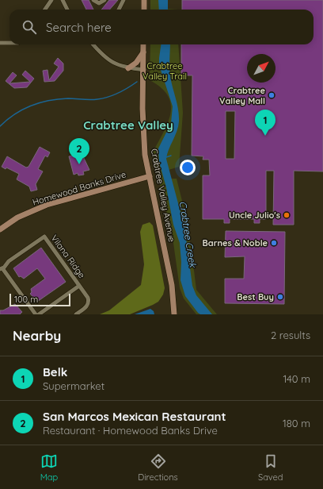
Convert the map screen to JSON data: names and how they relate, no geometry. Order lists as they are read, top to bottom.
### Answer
{
  "streets": {
    "street": ["Homewood Banks Drive", "Crabtree Valley Avenue", "Vilana Ridge"]
  },
  "crossings": [
    ["Homewood Banks Drive", "Crabtree Valley Avenue"]
  ],
  "districts": ["Crabtree Valley"],
  "water": ["Crabtree Creek"],
  "parks": ["Crabtree Valley Trail"],
  "places": [
    "Crabtree Valley Mall",
    "Uncle Julio's",
    "Barnes & Noble",
    "Best Buy"
  ],
  "scale_bar": "100 m",
  "north": "top right",
  "page": {
    "search": "Search here",
    "pins": ["1", "2"],
    "scale": "100 m",
    "heading": ["Nearby", "2 results"],
    "list": [
      {
        "mark": "1",
        "name": "Belk",
        "note": "Supermarket",
        "value": "140 m"
      },
      {
        "mark": "2",
        "name": "San Marcos Mexican Restaurant",
        "note": "Restaurant · Homewood Banks Drive",
        "value": "180 m"
      }
    ],
    "nav": ["Map", "Directions", "Saved"]
  }
}
